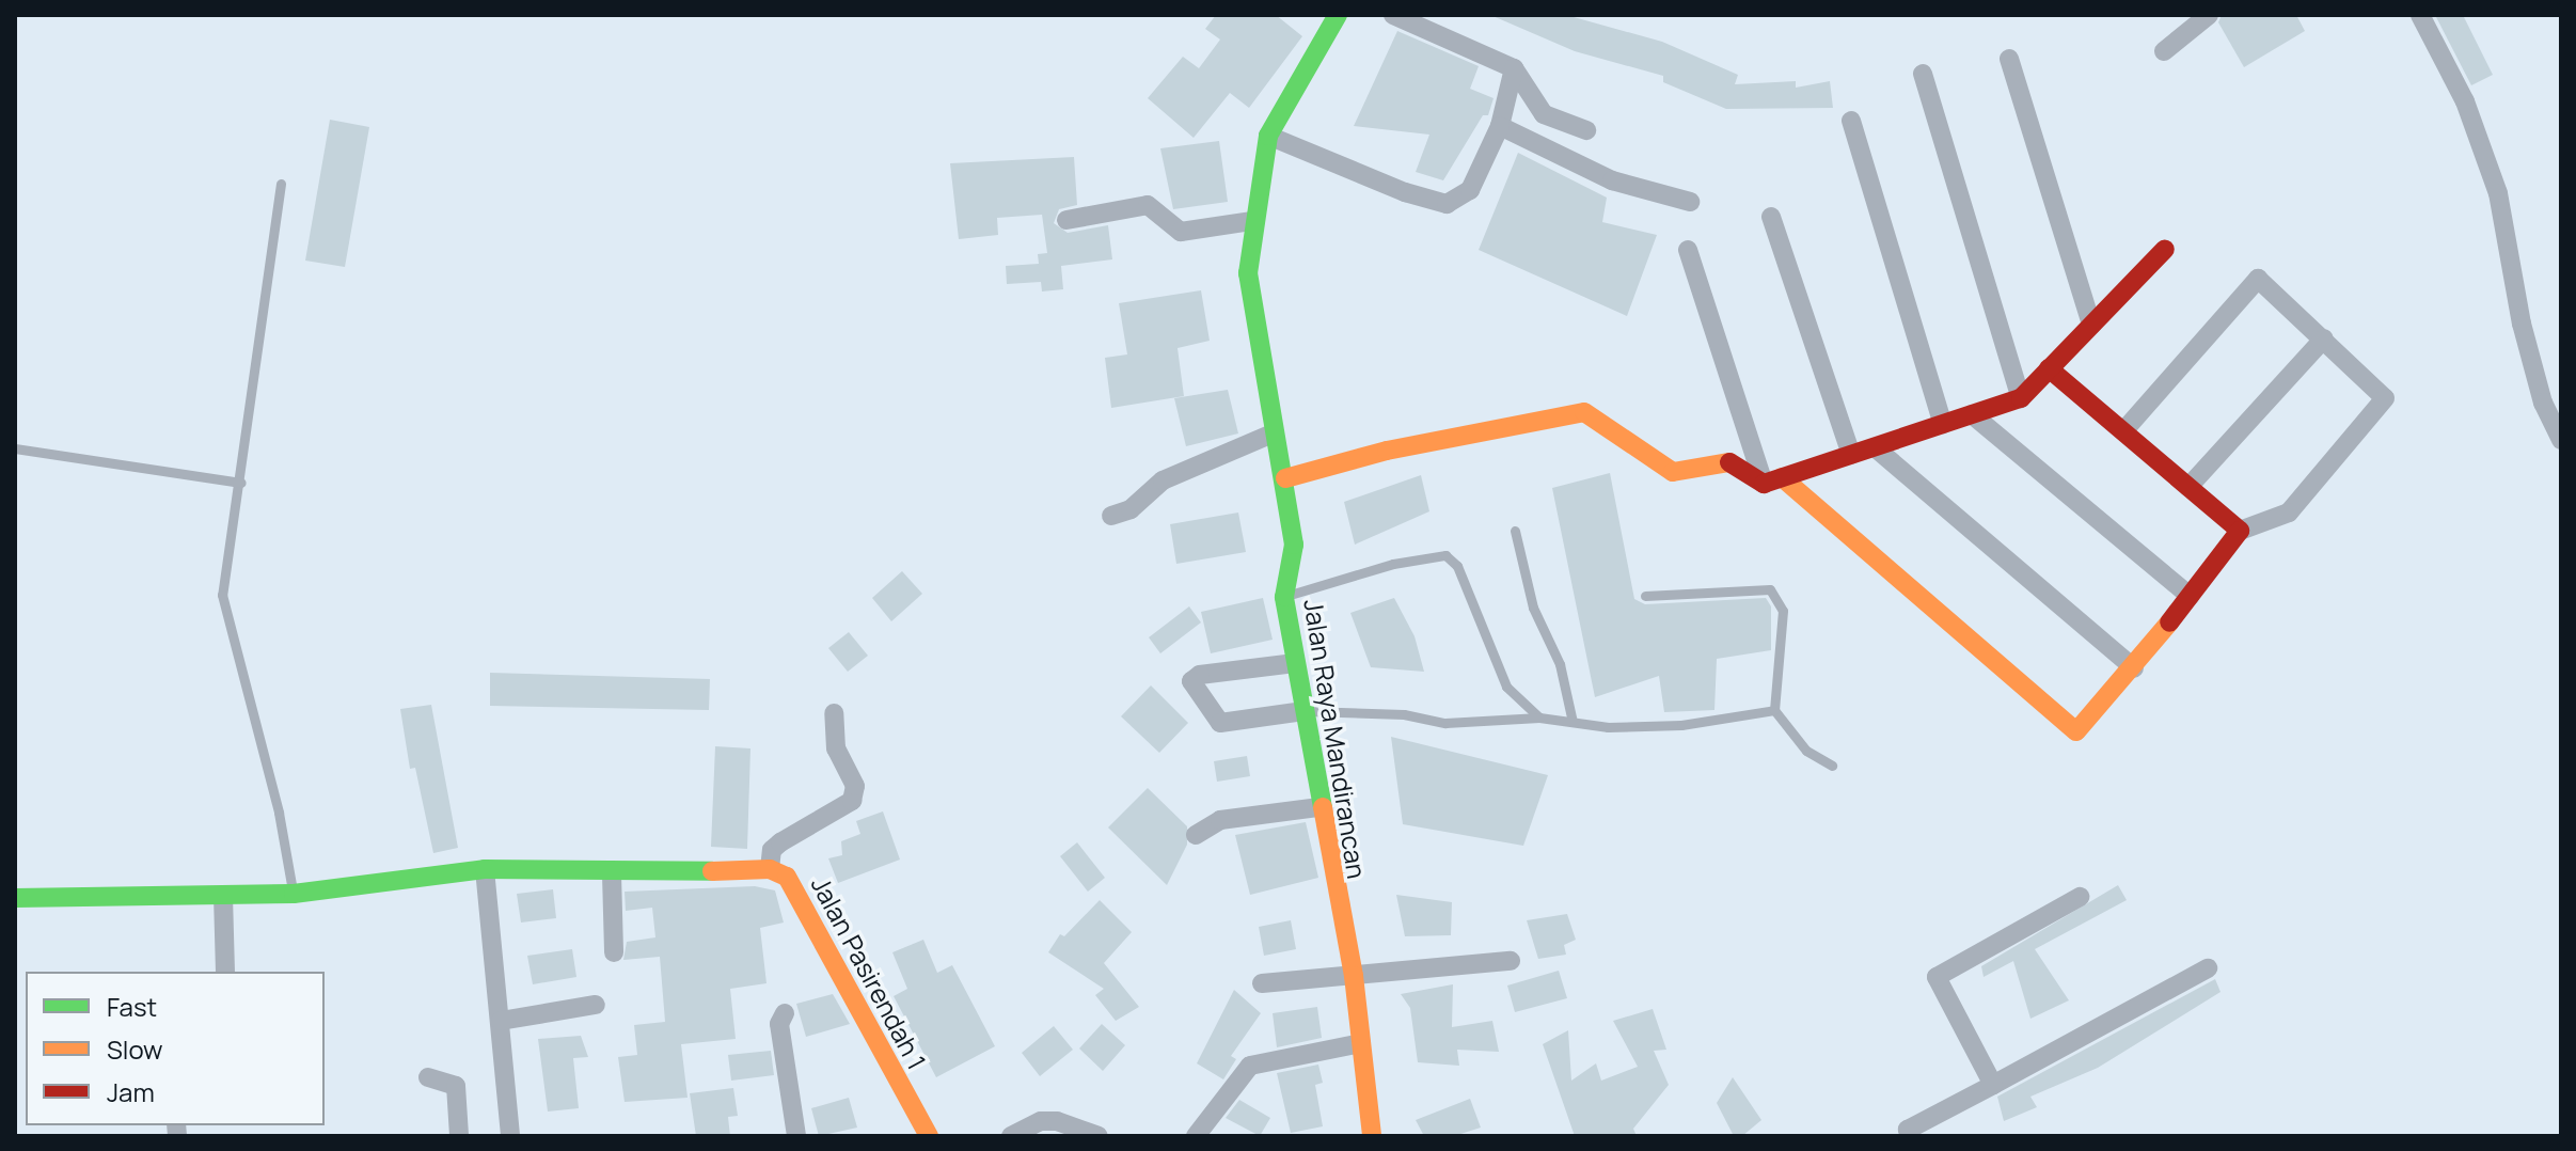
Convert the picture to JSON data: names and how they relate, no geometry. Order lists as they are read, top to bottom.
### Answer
{
  "streets": {
    "street": ["Jalan Raya Mandirancan", "Jalan Pasirendah 1"]
  },
  "legend": ["Fast", "Slow", "Jam"]
}
